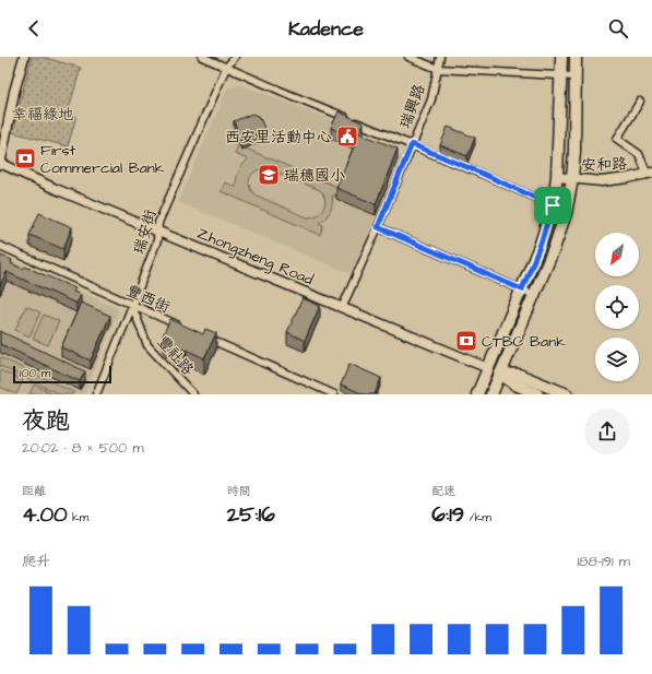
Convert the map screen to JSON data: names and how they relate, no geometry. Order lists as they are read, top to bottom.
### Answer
{
  "streets": {
    "main road": ["Zhongzheng Road"],
    "street": [
      "瑞興路",
      "安和路",
      "瑞安街",
      "豐西街",
      "豐社路"
    ]
  },
  "crossings": [
    ["瑞興路", "Zhongzheng Road"],
    ["瑞安街", "Zhongzheng Road"],
    ["瑞安街", "豐西街"],
    ["瑞安街", "豐社路"],
    ["豐西街", "豐社路"]
  ],
  "parks": ["幸福綠地"],
  "places": {
    "public building": ["西安里活動中心"],
    "bank": ["First Commercial Bank", "CTBC Bank"],
    "school or university": ["瑞穗國小"]
  },
  "scale_bar": "100 m",
  "north": "bottom left",
  "page": {
    "header": "Kadence",
    "scale": "100 m",
    "heading": ["夜跑", "20:02 · 8 × 500 m"],
    "stats": [
      ["距離", "4.00 km"],
      ["時間", "25:16"],
      ["配速", "6:19 /km"]
    ],
    "chart": ["爬升", "188–191 m"]
  }
}
